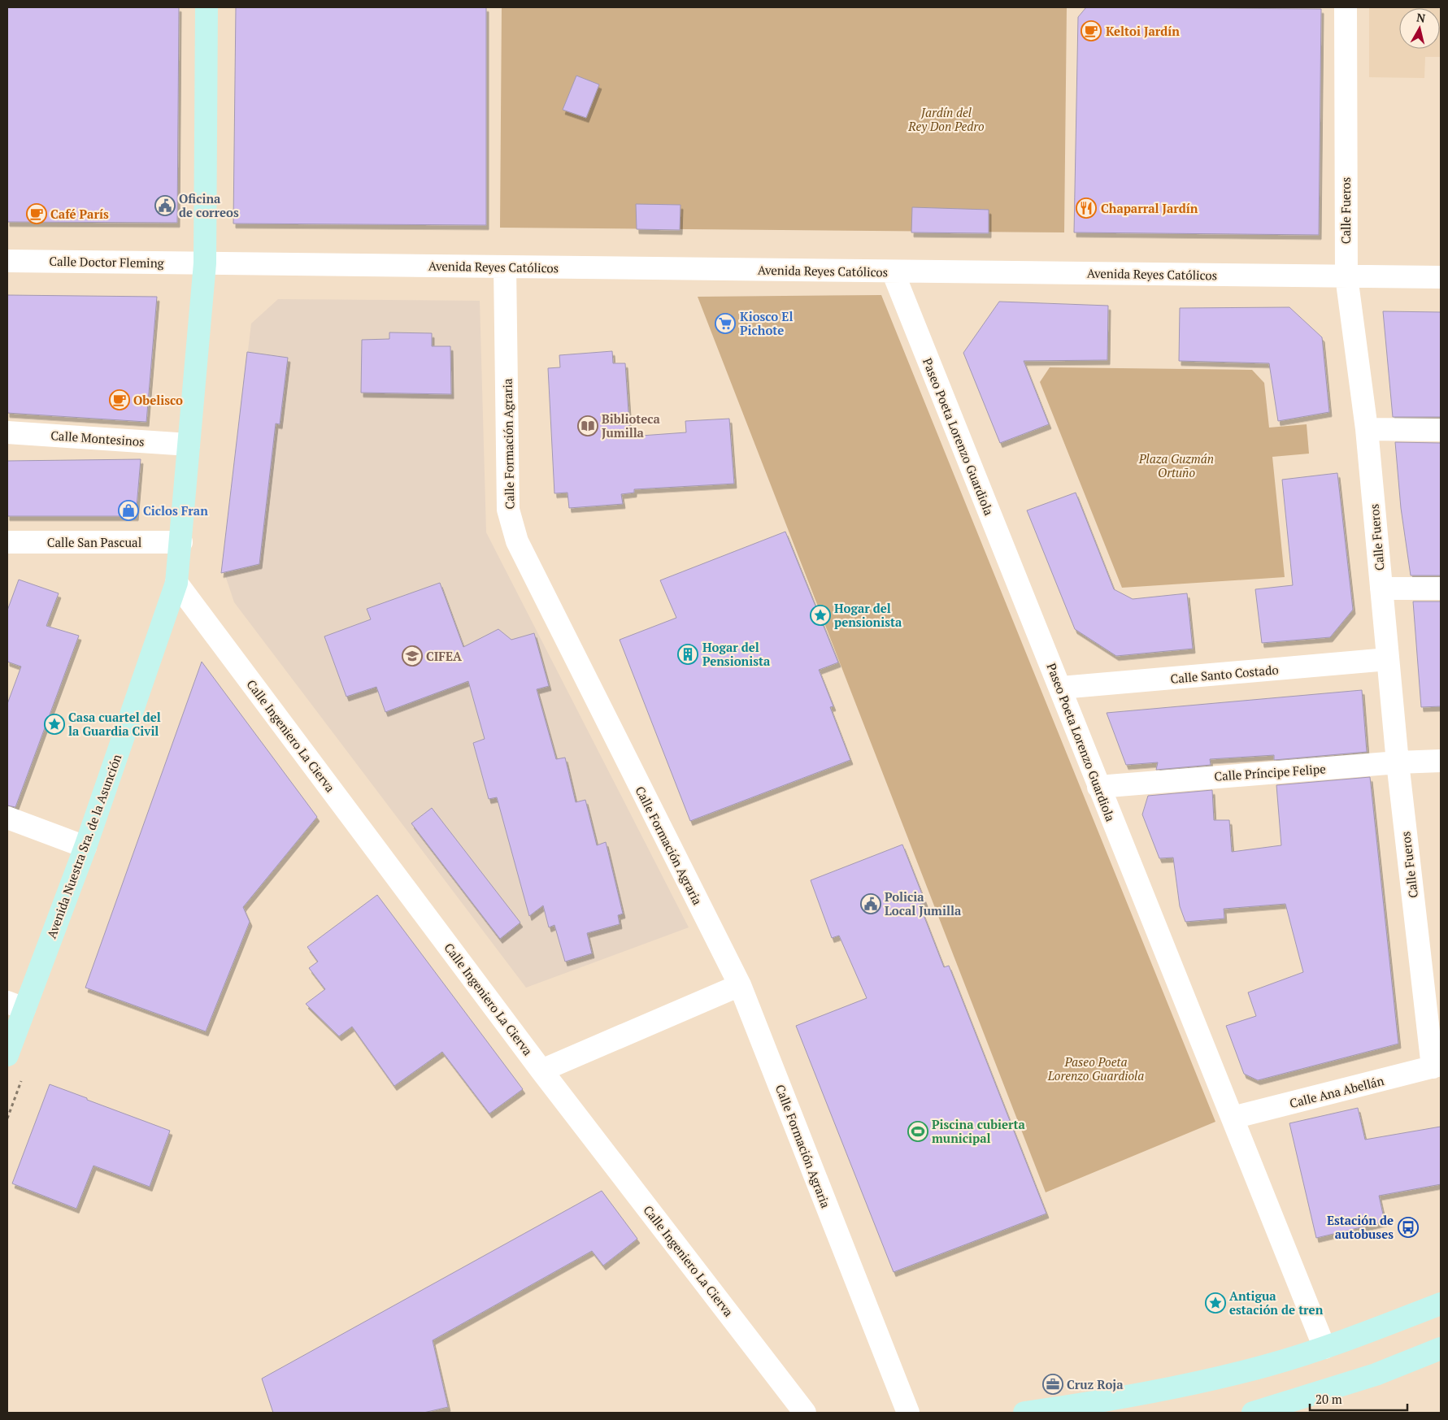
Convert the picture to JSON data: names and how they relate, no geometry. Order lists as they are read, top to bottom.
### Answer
{
  "streets": {
    "main road": ["Avenida Nuestra Sra. de la Asunción"],
    "street": [
      "Calle Fueros",
      "Calle Doctor Fleming",
      "Avenida Reyes Católicos",
      "Paseo Poeta Lorenzo Guardiola",
      "Calle Montesinos",
      "Calle Formación Agraria",
      "Calle San Pascual",
      "Calle Santo Costado",
      "Calle Ingeniero La Cierva",
      "Calle Príncipe Felipe",
      "Calle Ana Abellán"
    ]
  },
  "crossings": [
    ["Calle Fueros", "Avenida Reyes Católicos"],
    ["Calle Fueros", "Calle Santo Costado"],
    ["Calle Fueros", "Calle Príncipe Felipe"],
    ["Calle Fueros", "Calle Ana Abellán"],
    ["Calle Doctor Fleming", "Avenida Reyes Católicos"],
    ["Calle Doctor Fleming", "Avenida Nuestra Sra. de la Asunción"],
    ["Avenida Reyes Católicos", "Paseo Poeta Lorenzo Guardiola"],
    ["Avenida Reyes Católicos", "Calle Formación Agraria"],
    ["Avenida Reyes Católicos", "Avenida Nuestra Sra. de la Asunción"],
    ["Paseo Poeta Lorenzo Guardiola", "Calle Santo Costado"],
    ["Paseo Poeta Lorenzo Guardiola", "Calle Príncipe Felipe"],
    ["Paseo Poeta Lorenzo Guardiola", "Calle Ana Abellán"],
    ["Calle Montesinos", "Avenida Nuestra Sra. de la Asunción"],
    ["Calle San Pascual", "Avenida Nuestra Sra. de la Asunción"],
    ["Calle Ingeniero La Cierva", "Avenida Nuestra Sra. de la Asunción"]
  ],
  "parks": ["Jardín del Rey Don Pedro", "Plaza Guzmán Ortuño", "Paseo Poeta Lorenzo Guardiola"],
  "places": {
    "cafe": ["Keltoi Jardín", "Café París", "Obelisco"],
    "public building": ["Oficina de correos", "Policia Local Jumilla"],
    "restaurant": ["Chaparral Jardín"],
    "supermarket": ["Kiosco El Pichote"],
    "library": ["Biblioteca Jumilla"],
    "shop": ["Ciclos Fran"],
    "place": ["Hogar del pensionista", "Casa cuartel del la Guardia Civil", "Antigua estación de tren"],
    "building": ["Hogar del Pensionista"],
    "school or university": ["CIFEA"],
    "sports": ["Piscina cubierta municipal"],
    "bus stop": ["Estación de autobuses"],
    "office": ["Cruz Roja"]
  },
  "scale_bar": "20 m",
  "north": "top"
}
